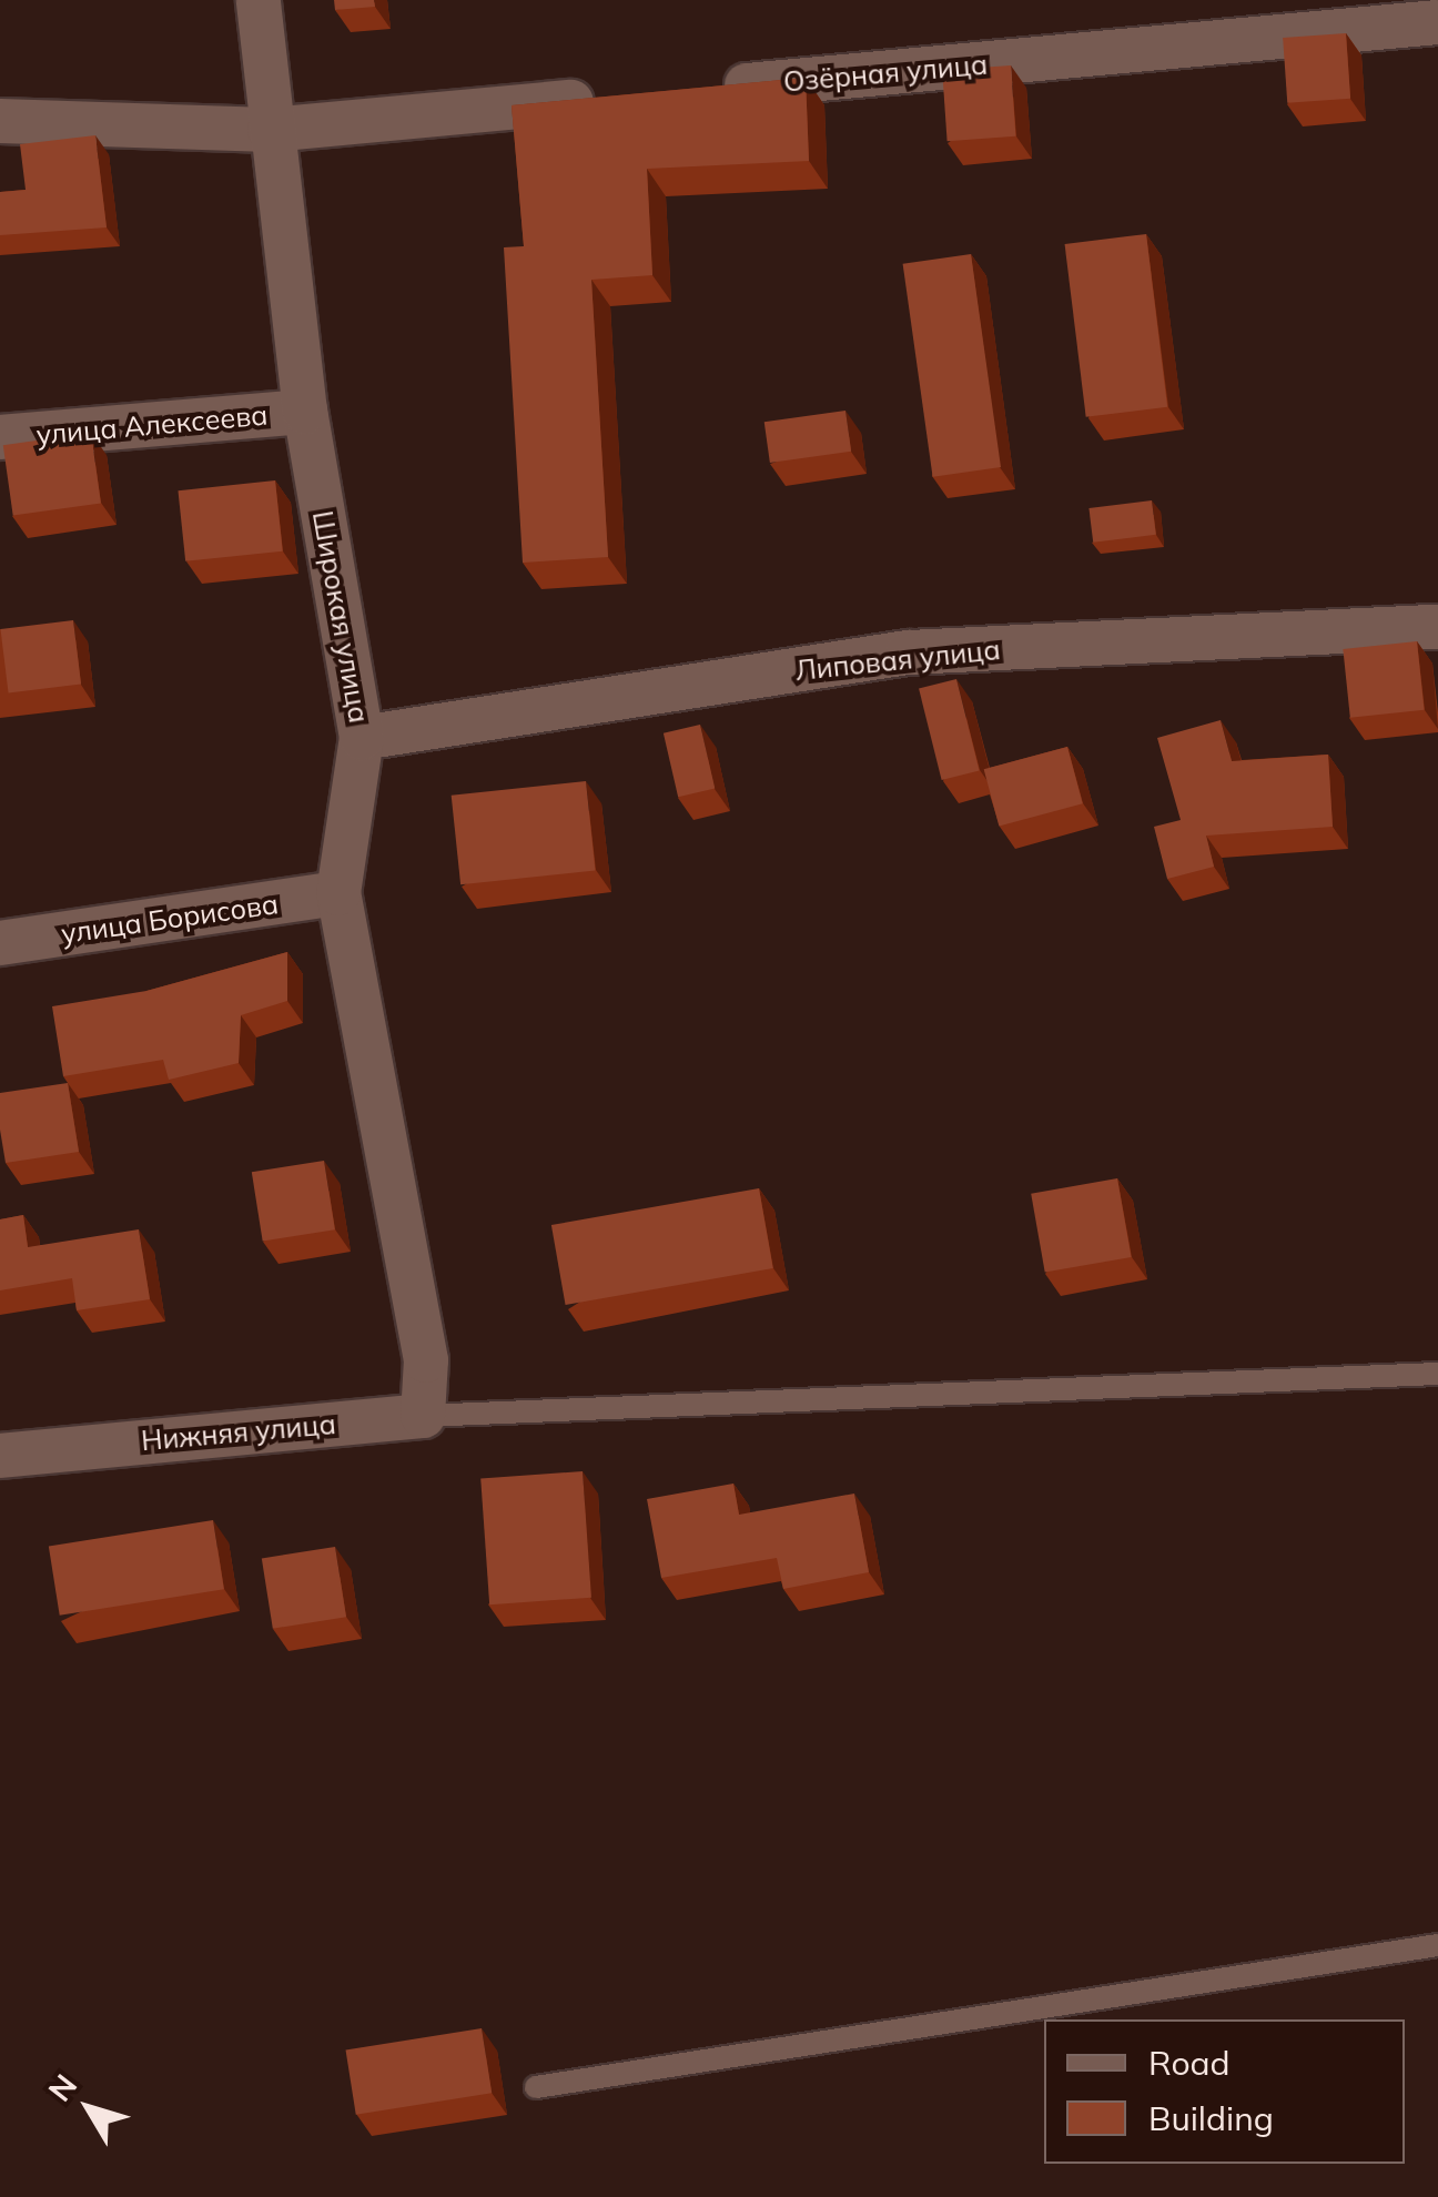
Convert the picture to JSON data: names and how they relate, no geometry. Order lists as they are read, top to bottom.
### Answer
{
  "streets": {
    "street": [
      "Озёрная улица",
      "улица Алексеева",
      "Широкая улица",
      "Липовая улица",
      "улица Борисова",
      "Нижняя улица"
    ]
  },
  "crossings": [
    ["улица Алексеева", "Широкая улица"],
    ["Широкая улица", "Липовая улица"],
    ["Широкая улица", "улица Борисова"],
    ["Широкая улица", "Нижняя улица"]
  ],
  "legend": ["Road", "Building"],
  "north": "top left"
}
